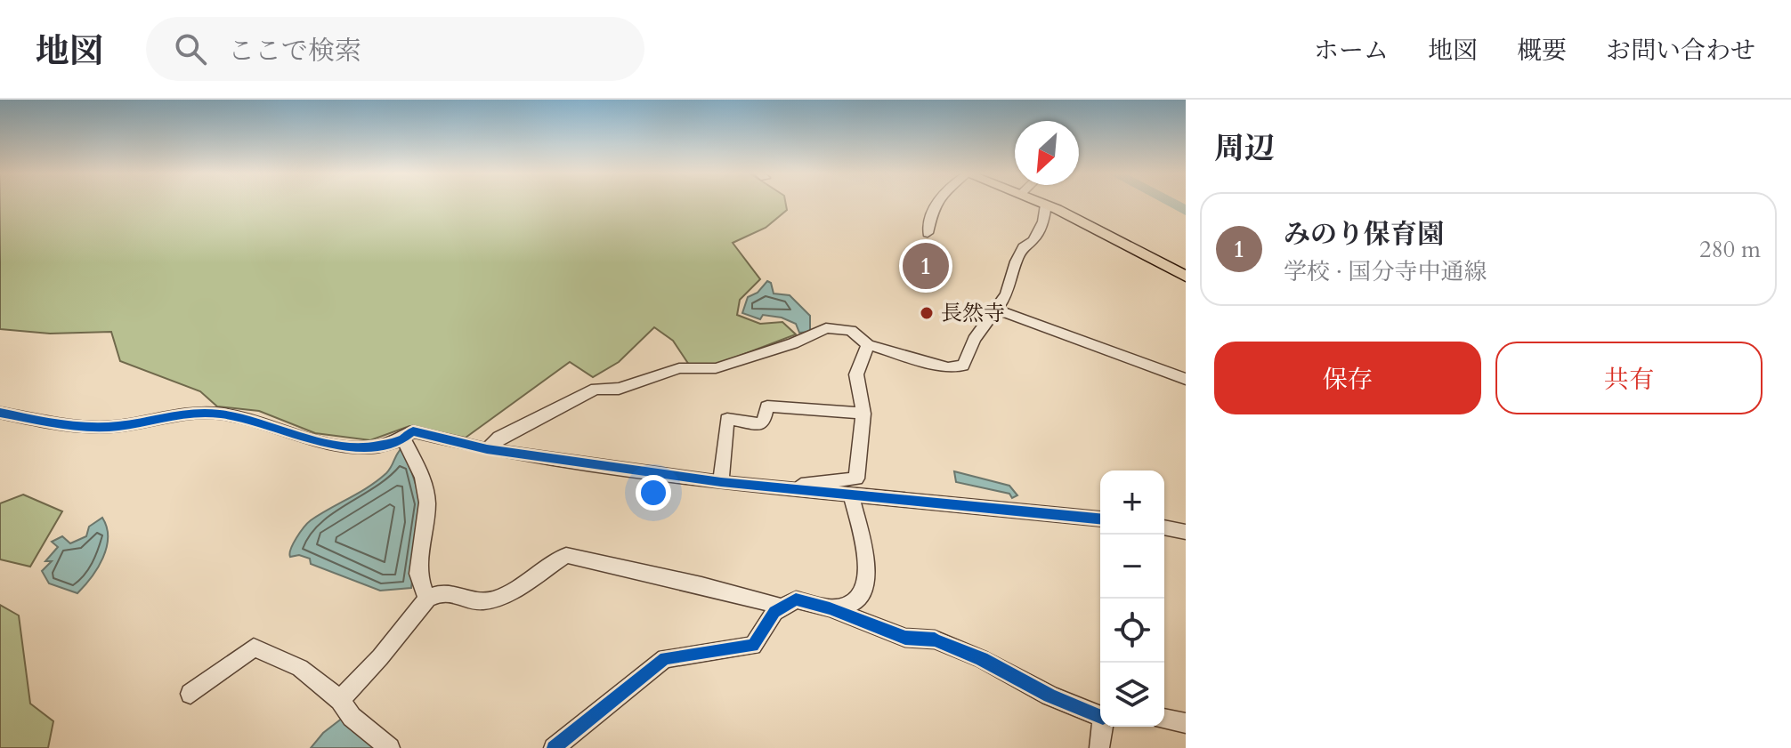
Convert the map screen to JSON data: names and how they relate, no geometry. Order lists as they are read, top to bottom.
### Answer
{
  "places": ["長然寺"],
  "north": "bottom left",
  "page": {
    "header": "地図",
    "search": "ここで検索",
    "nav": [
      "ホーム",
      "地図",
      "概要",
      "お問い合わせ"
    ],
    "heading": "周辺",
    "list": [
      {
        "mark": "1",
        "name": "みのり保育園",
        "note": "学校 · 国分寺中通線",
        "value": "280 m"
      }
    ],
    "pins": "1",
    "buttons": ["保存", "共有"],
    "map_buttons": ["+", "−"]
  }
}
